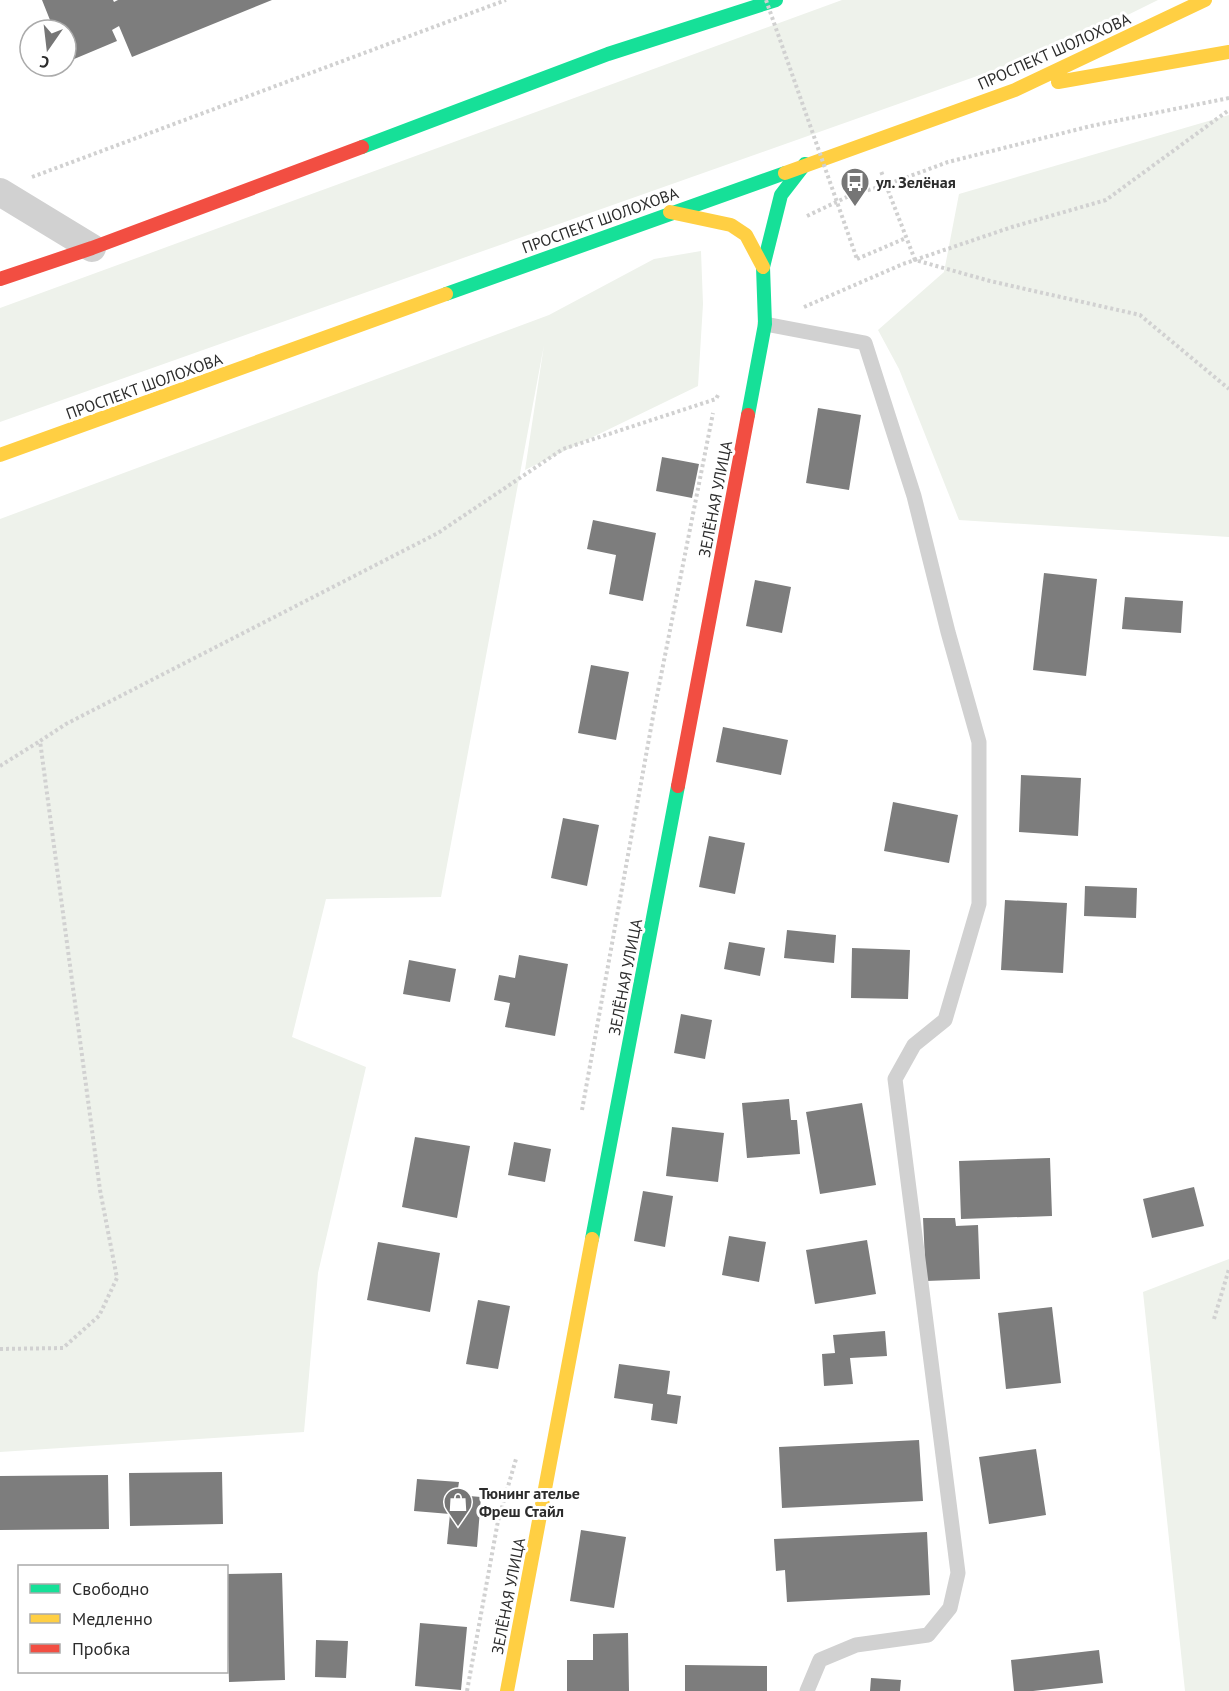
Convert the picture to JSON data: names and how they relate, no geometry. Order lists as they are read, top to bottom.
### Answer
{
  "streets": {
    "main road": ["ПРОСПЕКТ ШОЛОХОВА", "ЗЕЛЁНАЯ УЛИЦА"]
  },
  "crossings": [
    ["ПРОСПЕКТ ШОЛОХОВА", "ЗЕЛЁНАЯ УЛИЦА"]
  ],
  "places": {
    "bus stop": ["ул. Зелёная"],
    "shop": ["Тюнинг ателье Фреш Стайл"]
  },
  "legend": ["Свободно", "Медленно", "Пробка"],
  "north": "bottom"
}
